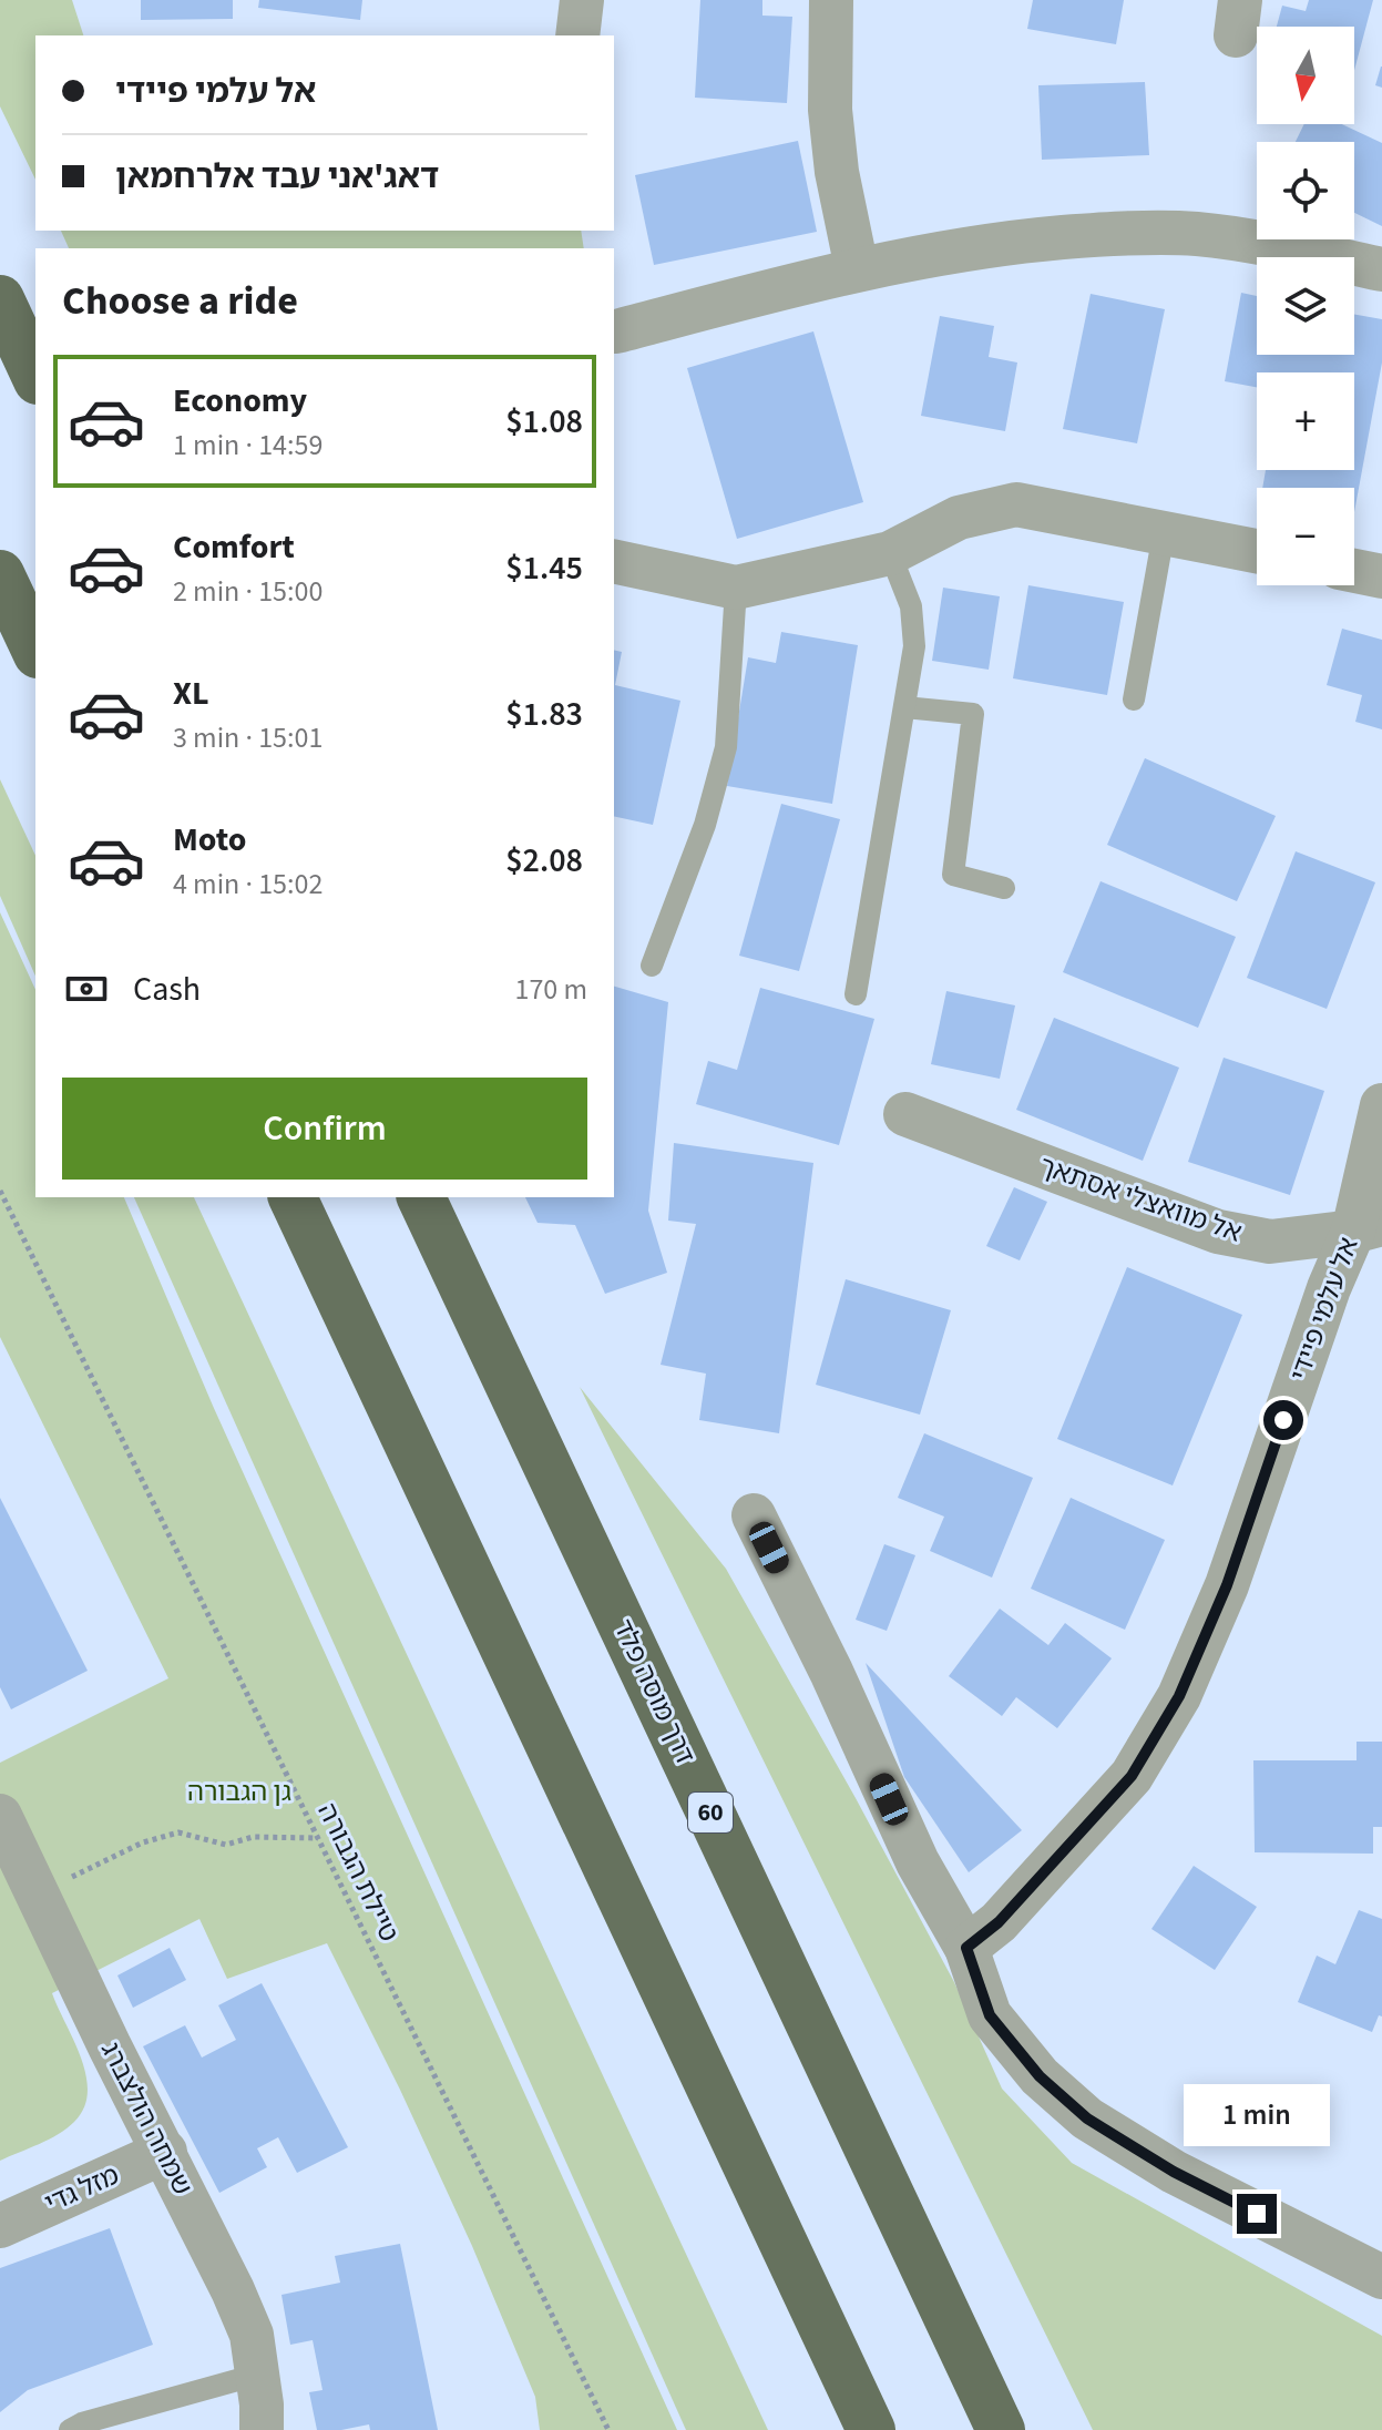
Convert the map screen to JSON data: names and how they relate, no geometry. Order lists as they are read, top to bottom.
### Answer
{
  "streets": {
    "highway": ["דרך מוסה פלד", "60"],
    "street": [
      "אל מוואצלי אסתאך",
      "אל עלמי פיידי",
      "שמחה הולצברג",
      "מזל גדי"
    ],
    "path": ["טיילת הגבורה"]
  },
  "crossings": [
    ["אל מוואצלי אסתאך", "אל עלמי פיידי"],
    ["שמחה הולצברג", "מזל גדי"]
  ],
  "parks": ["גן הגבורה"],
  "north": "bottom",
  "page": {
    "map_buttons": ["+", "−"],
    "banner": ["אל עלמי פיידי", "דאג'אני עבד אלרחמאן"],
    "heading": "Choose a ride",
    "list": [
      {
        "name": "Economy",
        "note": "1 min · 14:59",
        "value": "$1.08"
      },
      {
        "name": "Comfort",
        "note": "2 min · 15:00",
        "value": "$1.45"
      },
      {
        "name": "XL",
        "note": "3 min · 15:01",
        "value": "$1.83"
      },
      {
        "name": "Moto",
        "note": "4 min · 15:02",
        "value": "$2.08"
      }
    ],
    "pay": ["Cash", "170 m"],
    "buttons": "Confirm",
    "bubble": "1 min"
  }
}
